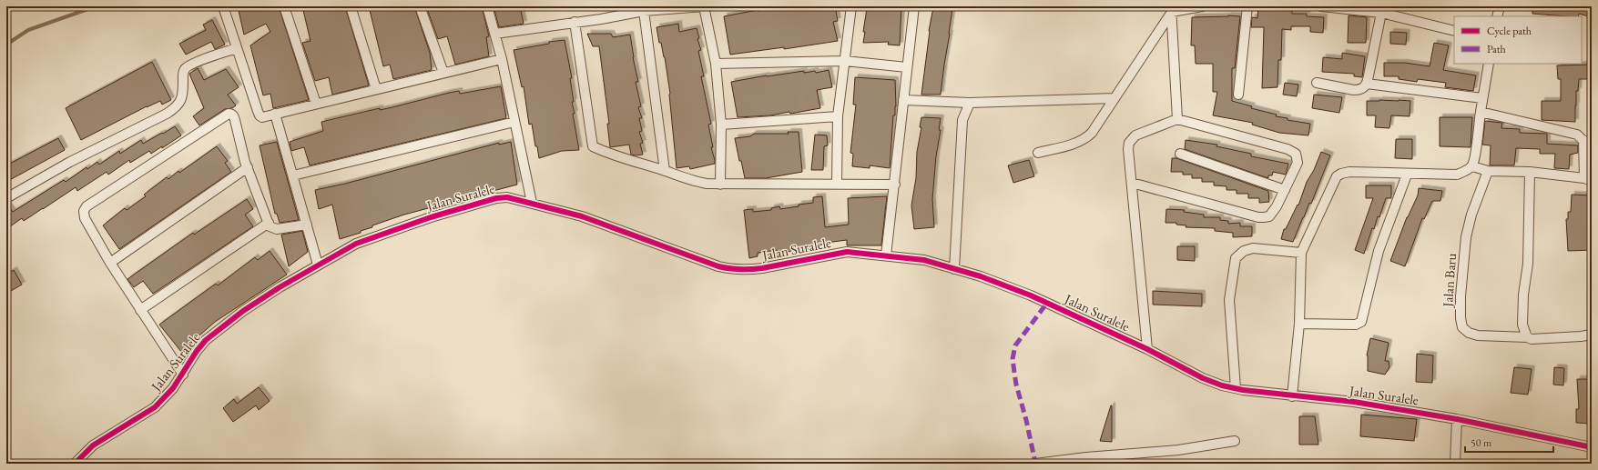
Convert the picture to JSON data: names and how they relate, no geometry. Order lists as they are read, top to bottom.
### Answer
{
  "streets": {
    "street": ["Jalan Suralele", "Jalan Baru"]
  },
  "legend": ["Cycle path", "Path"],
  "scale_bar": "50 m"
}
